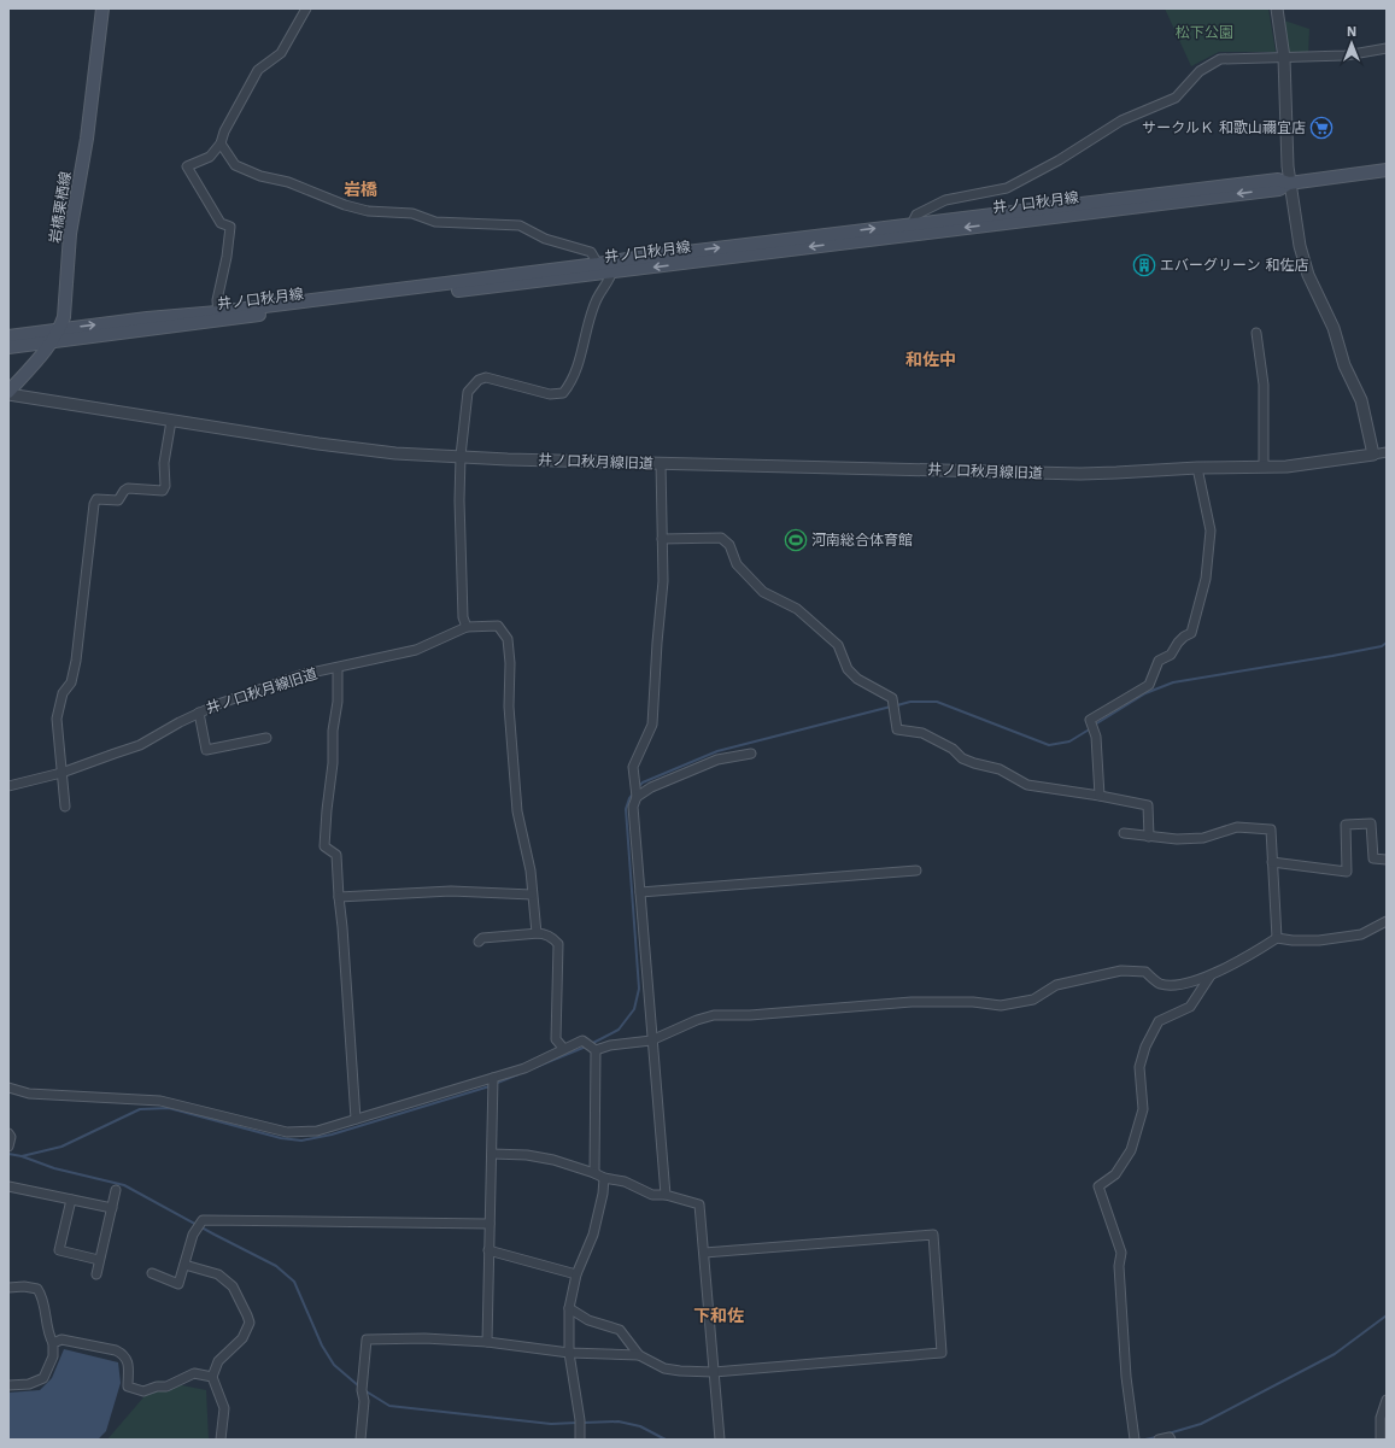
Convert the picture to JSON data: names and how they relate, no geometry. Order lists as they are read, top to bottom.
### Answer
{
  "streets": {
    "main road": ["井ノ口秋月線", "岩橋栗栖線"],
    "street": ["井ノ口秋月線旧道"]
  },
  "crossings": [
    ["井ノ口秋月線", "岩橋栗栖線"],
    ["岩橋栗栖線", "井ノ口秋月線旧道"]
  ],
  "districts": ["岩橋", "和佐中", "下和佐"],
  "parks": ["松下公園"],
  "places": {
    "supermarket": ["サークルＫ 和歌山禰宜店"],
    "building": ["エバーグリーン 和佐店"],
    "sports": ["河南総合体育館"]
  },
  "north": "top"
}
